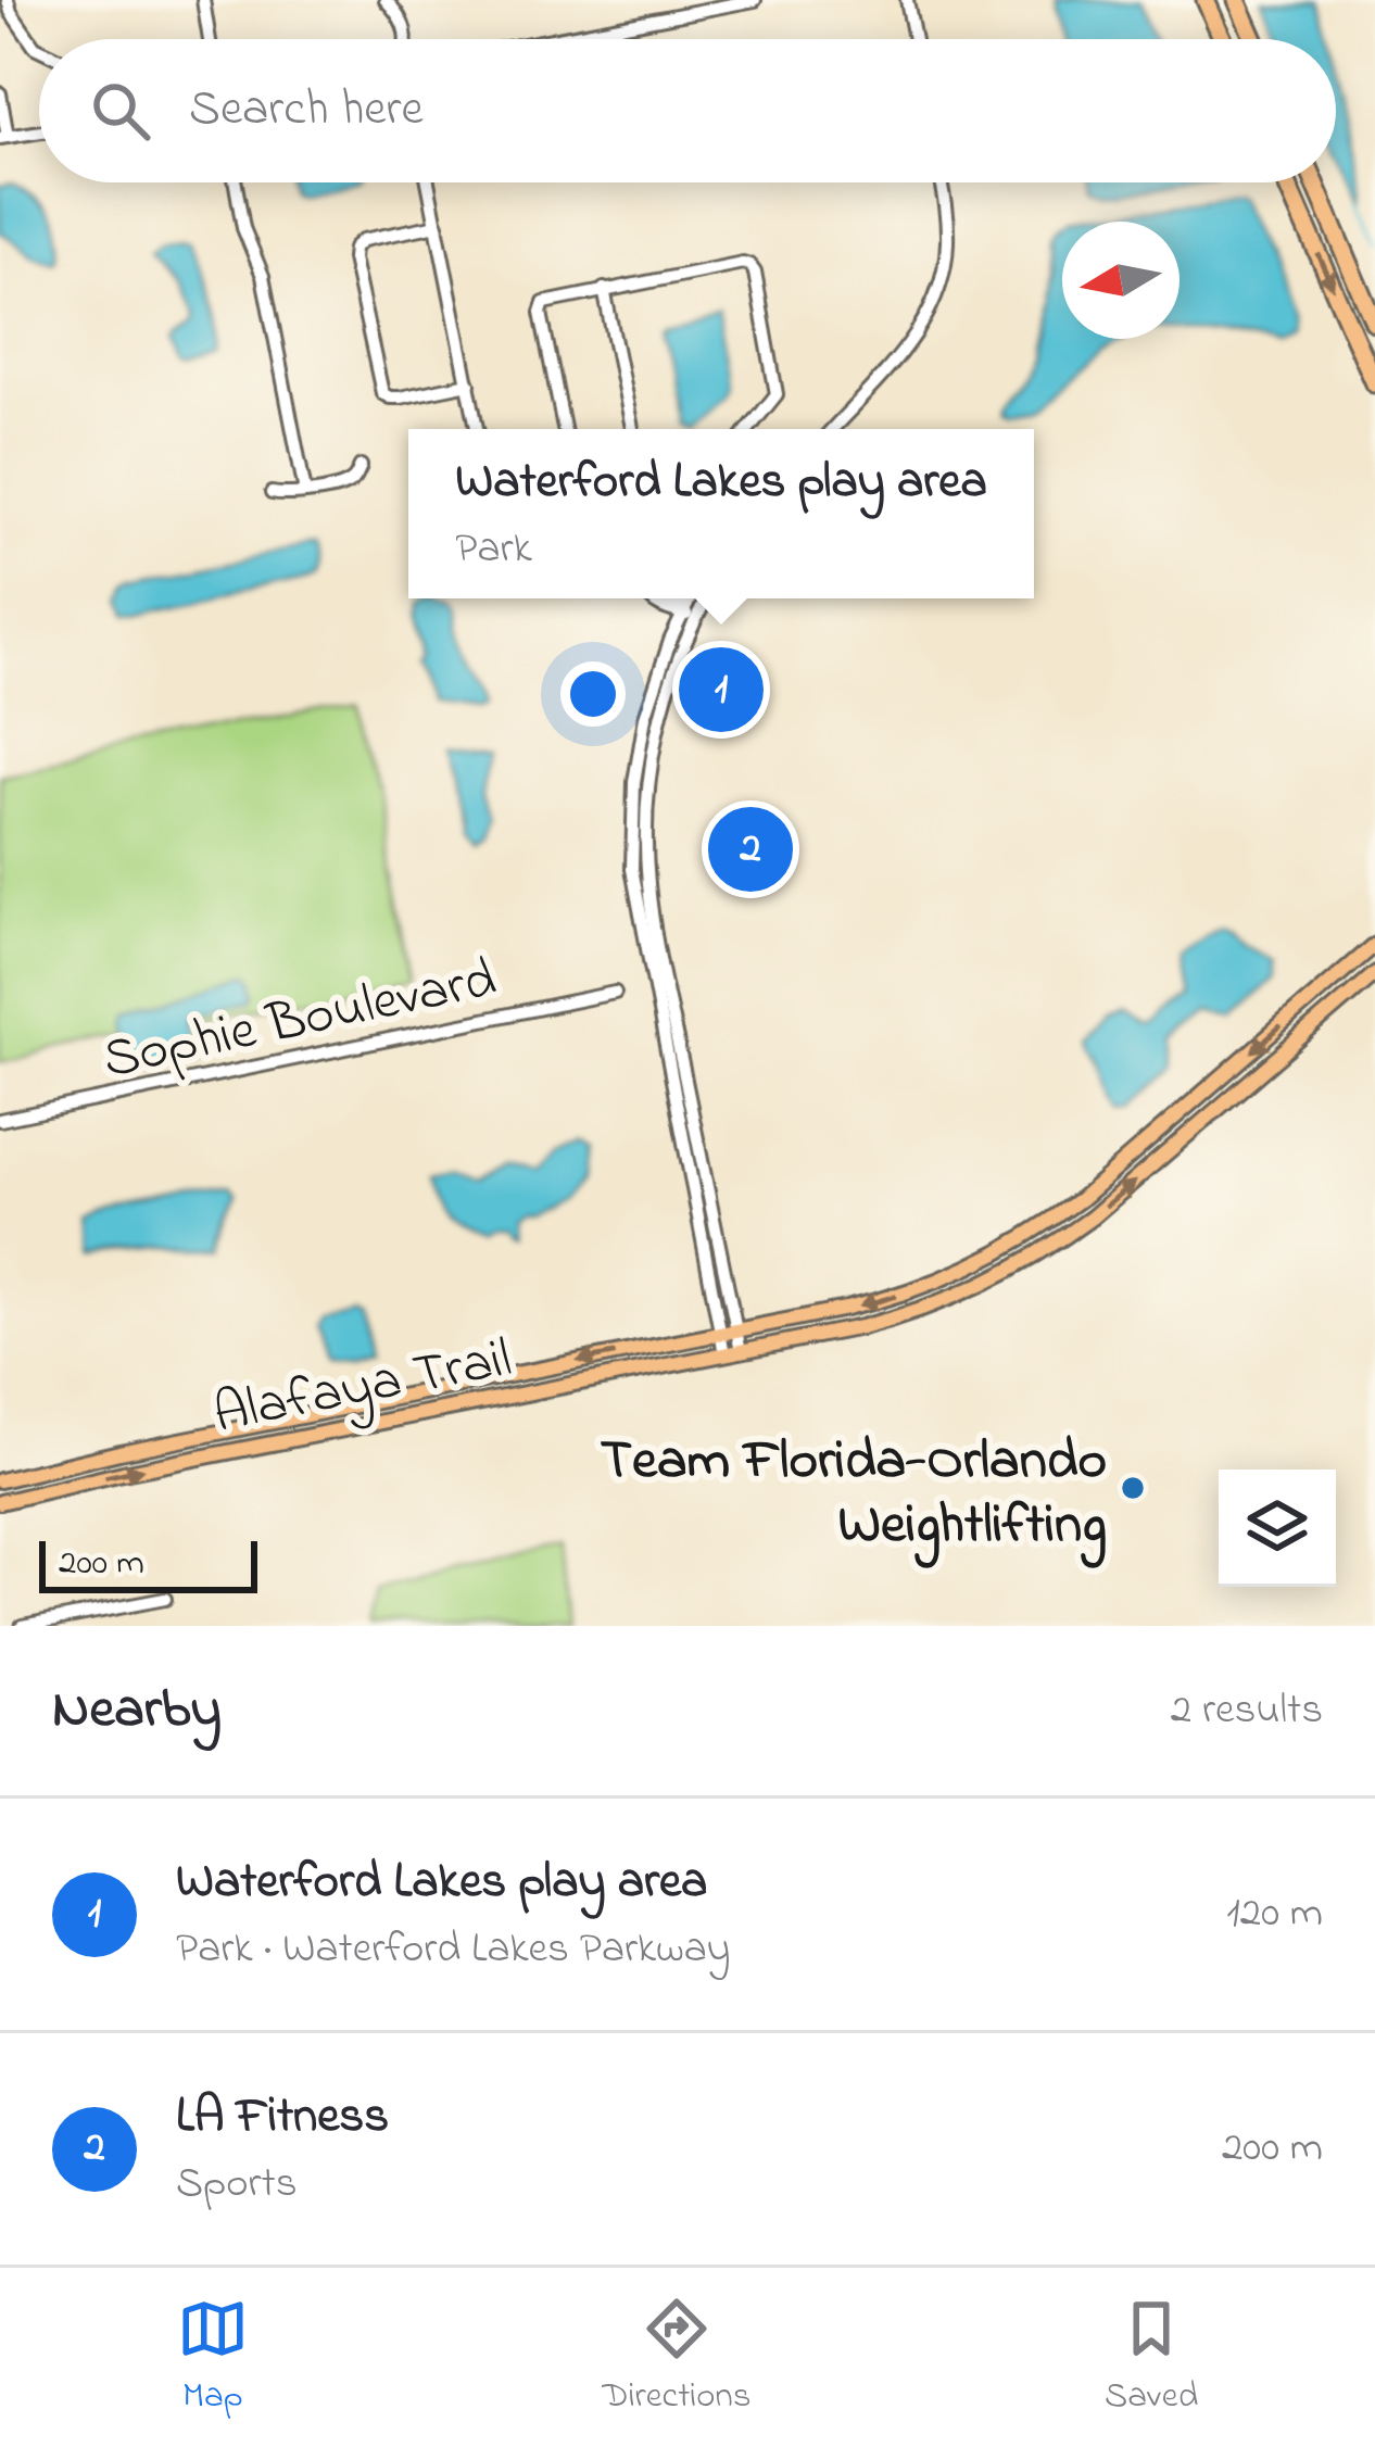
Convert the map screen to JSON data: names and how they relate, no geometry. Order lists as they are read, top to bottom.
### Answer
{
  "streets": {
    "main road": ["Alafaya Trail"],
    "street": ["Sophie Boulevard"]
  },
  "places": ["Team Florida-Orlando Weightlifting"],
  "scale_bar": "200 m",
  "north": "left",
  "page": {
    "search": "Search here",
    "popup": ["Waterford Lakes play area", "Park"],
    "pins": ["1", "2"],
    "scale": "200 m",
    "heading": ["Nearby", "2 results"],
    "list": [
      {
        "mark": "1",
        "name": "Waterford Lakes play area",
        "note": "Park · Waterford Lakes Parkway",
        "value": "120 m"
      },
      {
        "mark": "2",
        "name": "LA Fitness",
        "note": "Sports",
        "value": "200 m"
      }
    ],
    "nav": ["Map", "Directions", "Saved"]
  }
}
